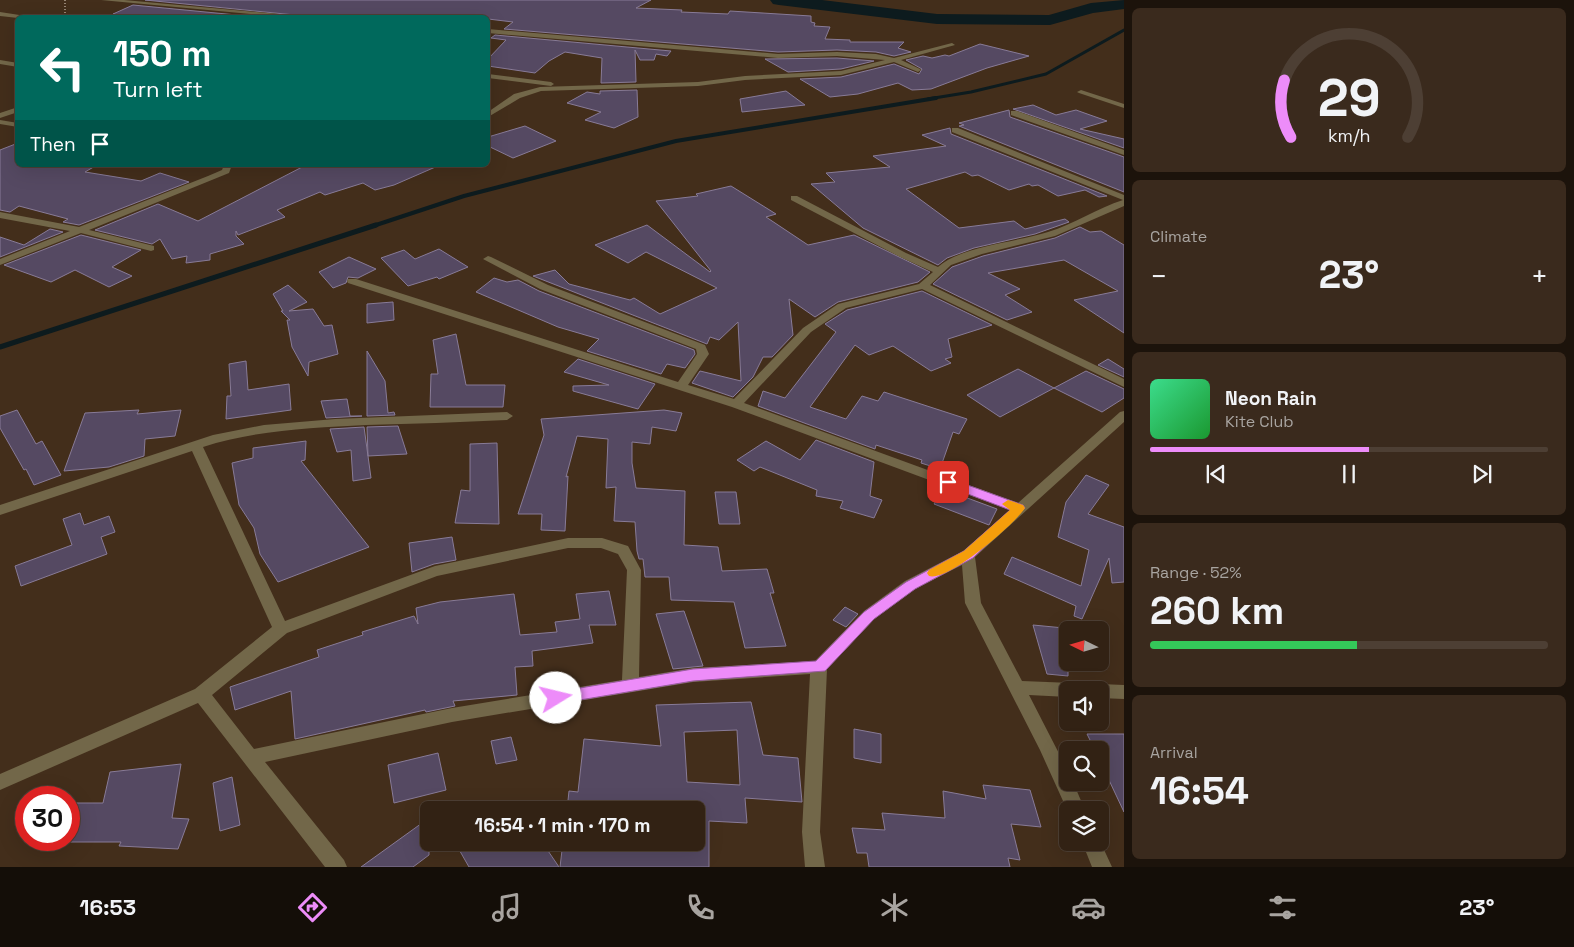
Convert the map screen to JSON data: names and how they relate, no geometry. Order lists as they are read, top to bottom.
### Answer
{
  "north": "left",
  "page": {
    "turn": ["150 m", "Turn left"],
    "then": "Then",
    "tile": [
      "Climate",
      ["Range · 52%", "260 km"],
      ["Arrival", "16:54"]
    ],
    "heat": ["−", "23°", "+"],
    "song": ["Neon Rain", "Kite Club"],
    "limit": "30",
    "trip": "16:54 · 1 min · 170 m",
    "tabs": ["16:53", "23°"],
    "gauge": ["29", "km/h"]
  }
}
